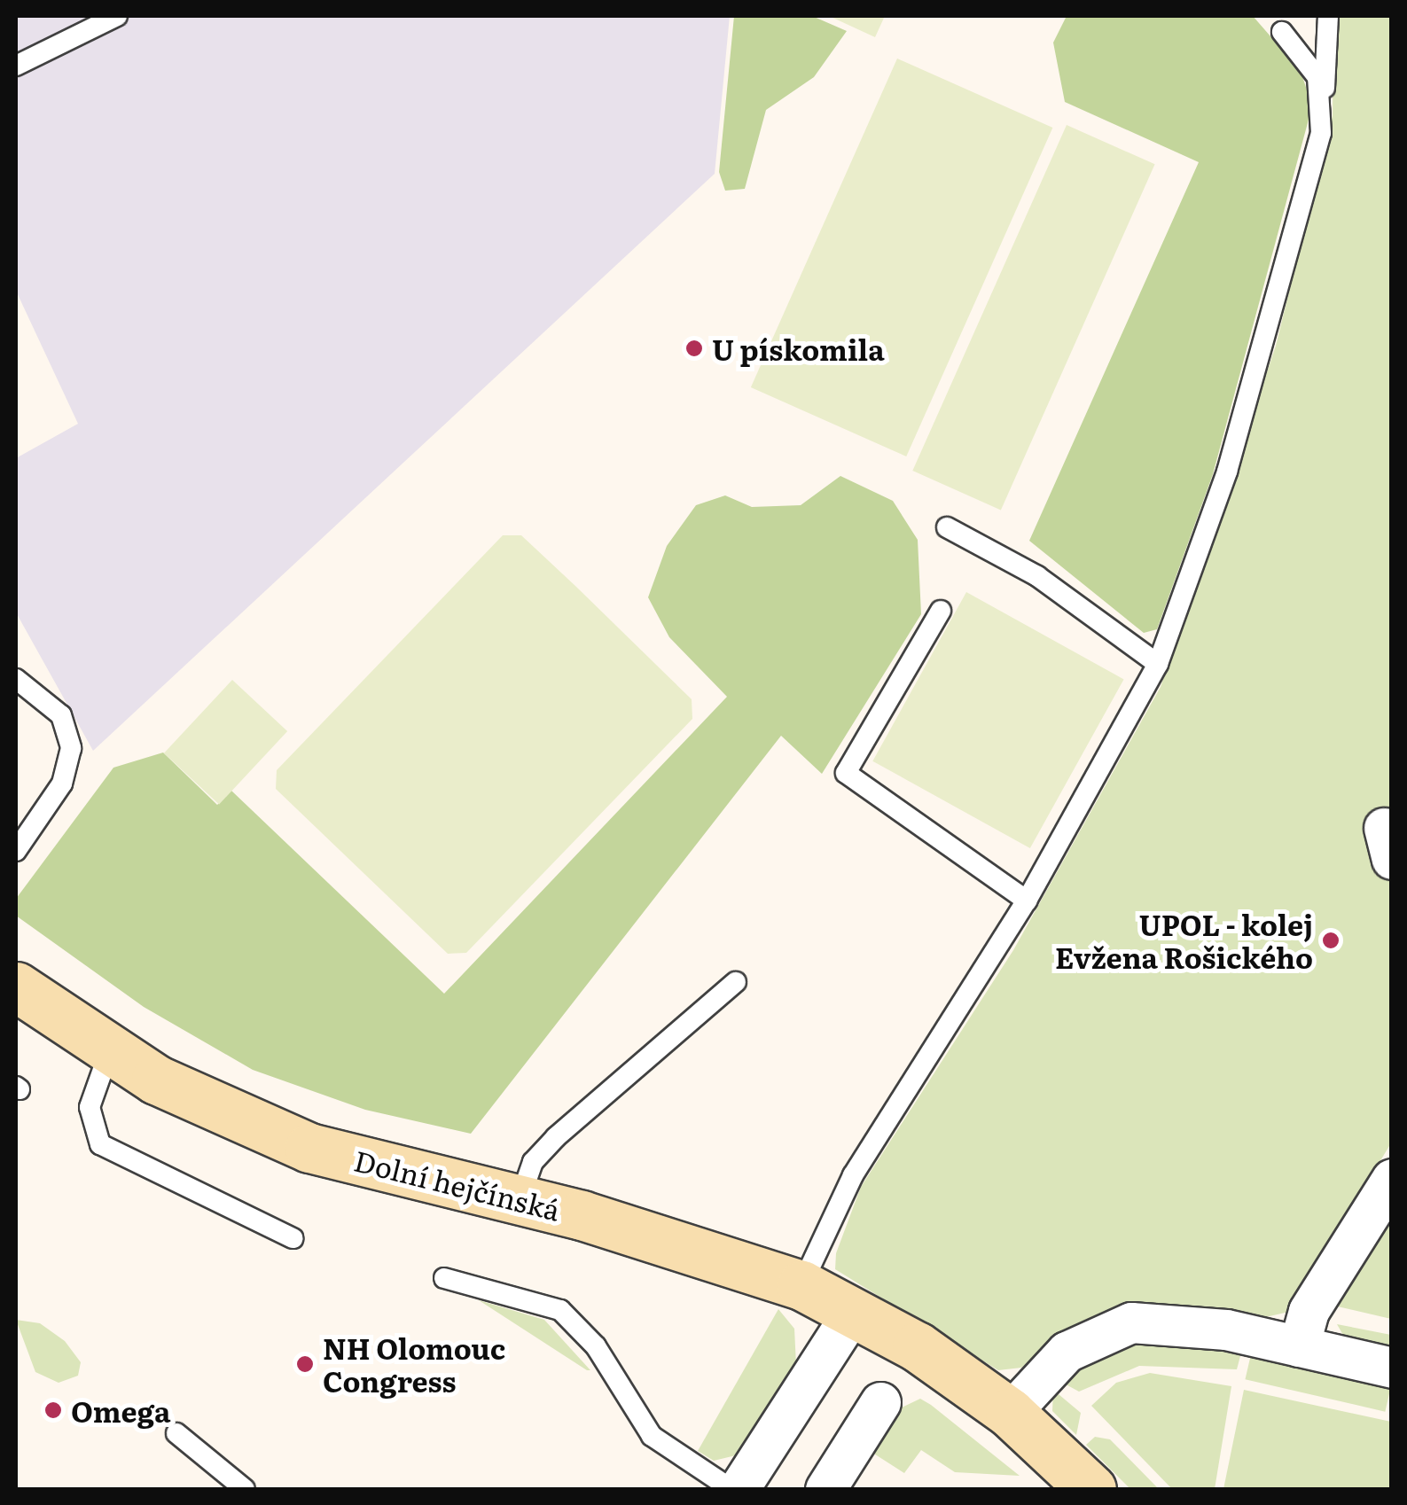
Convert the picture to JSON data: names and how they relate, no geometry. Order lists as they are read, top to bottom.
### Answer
{
  "streets": {
    "main road": ["Dolní hejčínská"]
  },
  "places": [
    "U pískomila",
    "UPOL - kolej Evžena Rošického",
    "NH Olomouc Congress",
    "Omega"
  ]
}
